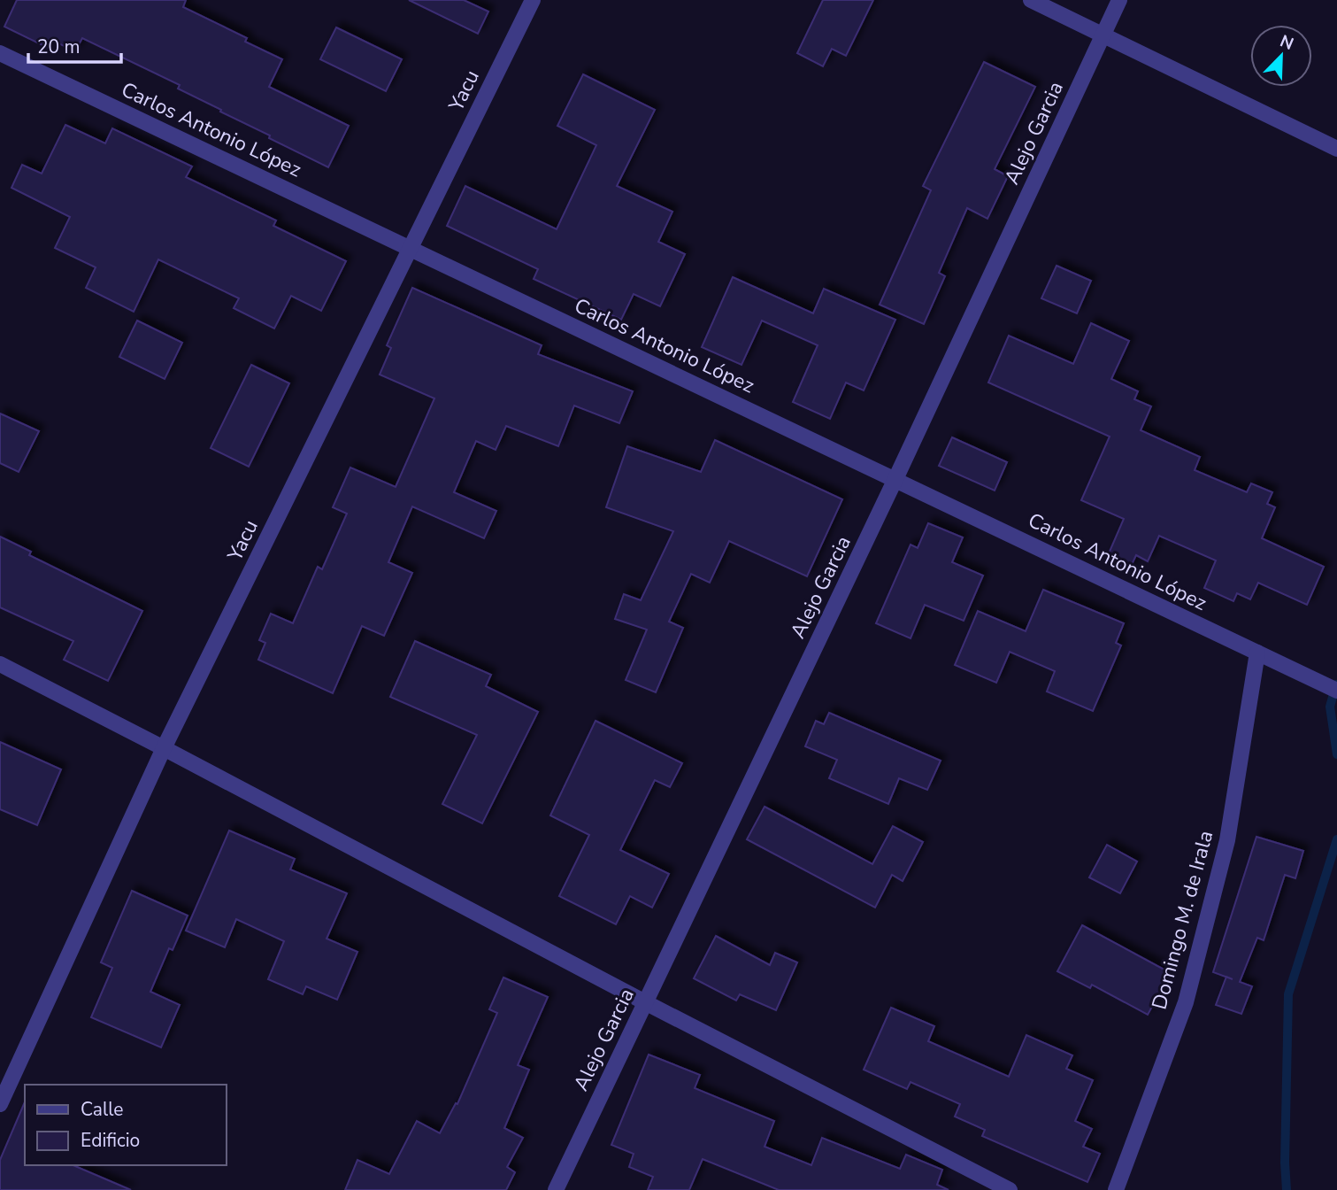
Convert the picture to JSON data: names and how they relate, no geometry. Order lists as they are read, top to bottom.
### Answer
{
  "streets": {
    "street": [
      "Yacu",
      "Carlos Antonio López",
      "Alejo Garcia",
      "Domingo M. de Irala"
    ]
  },
  "crossings": [
    ["Yacu", "Carlos Antonio López"],
    ["Carlos Antonio López", "Alejo Garcia"],
    ["Carlos Antonio López", "Domingo M. de Irala"]
  ],
  "legend": ["Calle", "Edificio"],
  "scale_bar": "20 m",
  "north": "top right"
}
